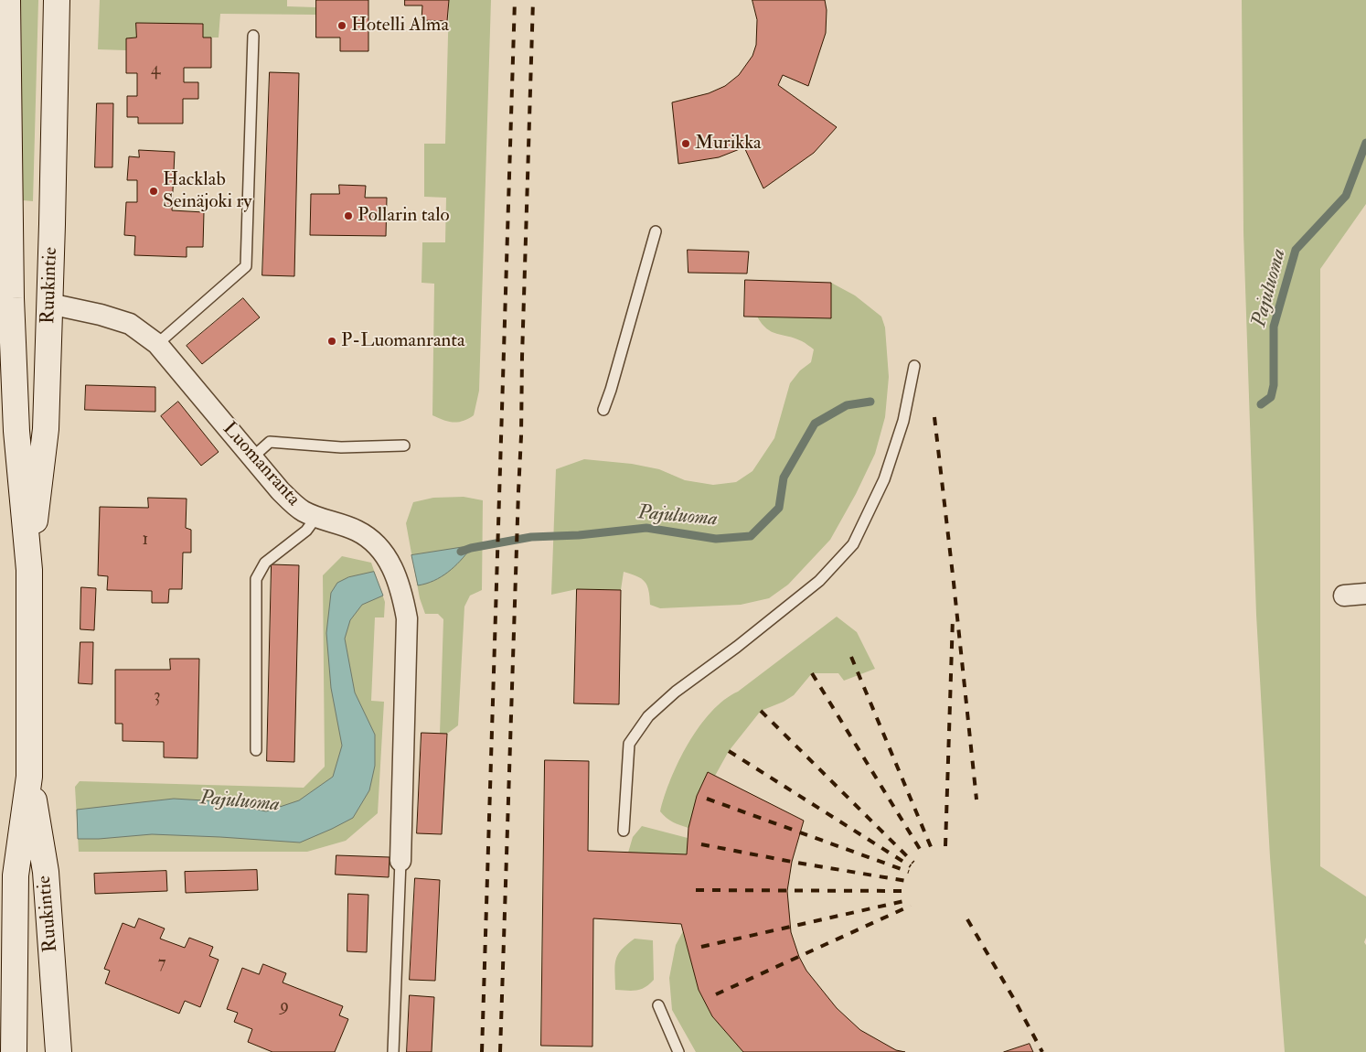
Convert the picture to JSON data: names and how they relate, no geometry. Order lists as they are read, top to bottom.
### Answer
{
  "streets": {
    "main road": ["Ruukintie"],
    "street": ["Luomanranta"]
  },
  "crossings": [
    ["Ruukintie", "Luomanranta"]
  ],
  "water": ["Pajuluoma"],
  "places": [
    "Hotelli Alma",
    "Murikka",
    "Hacklab Seinäjoki ry",
    "Pollarin talo",
    "P-Luomanranta"
  ],
  "house_numbers": [
    "4",
    "1",
    "3",
    "7",
    "9"
  ]
}
